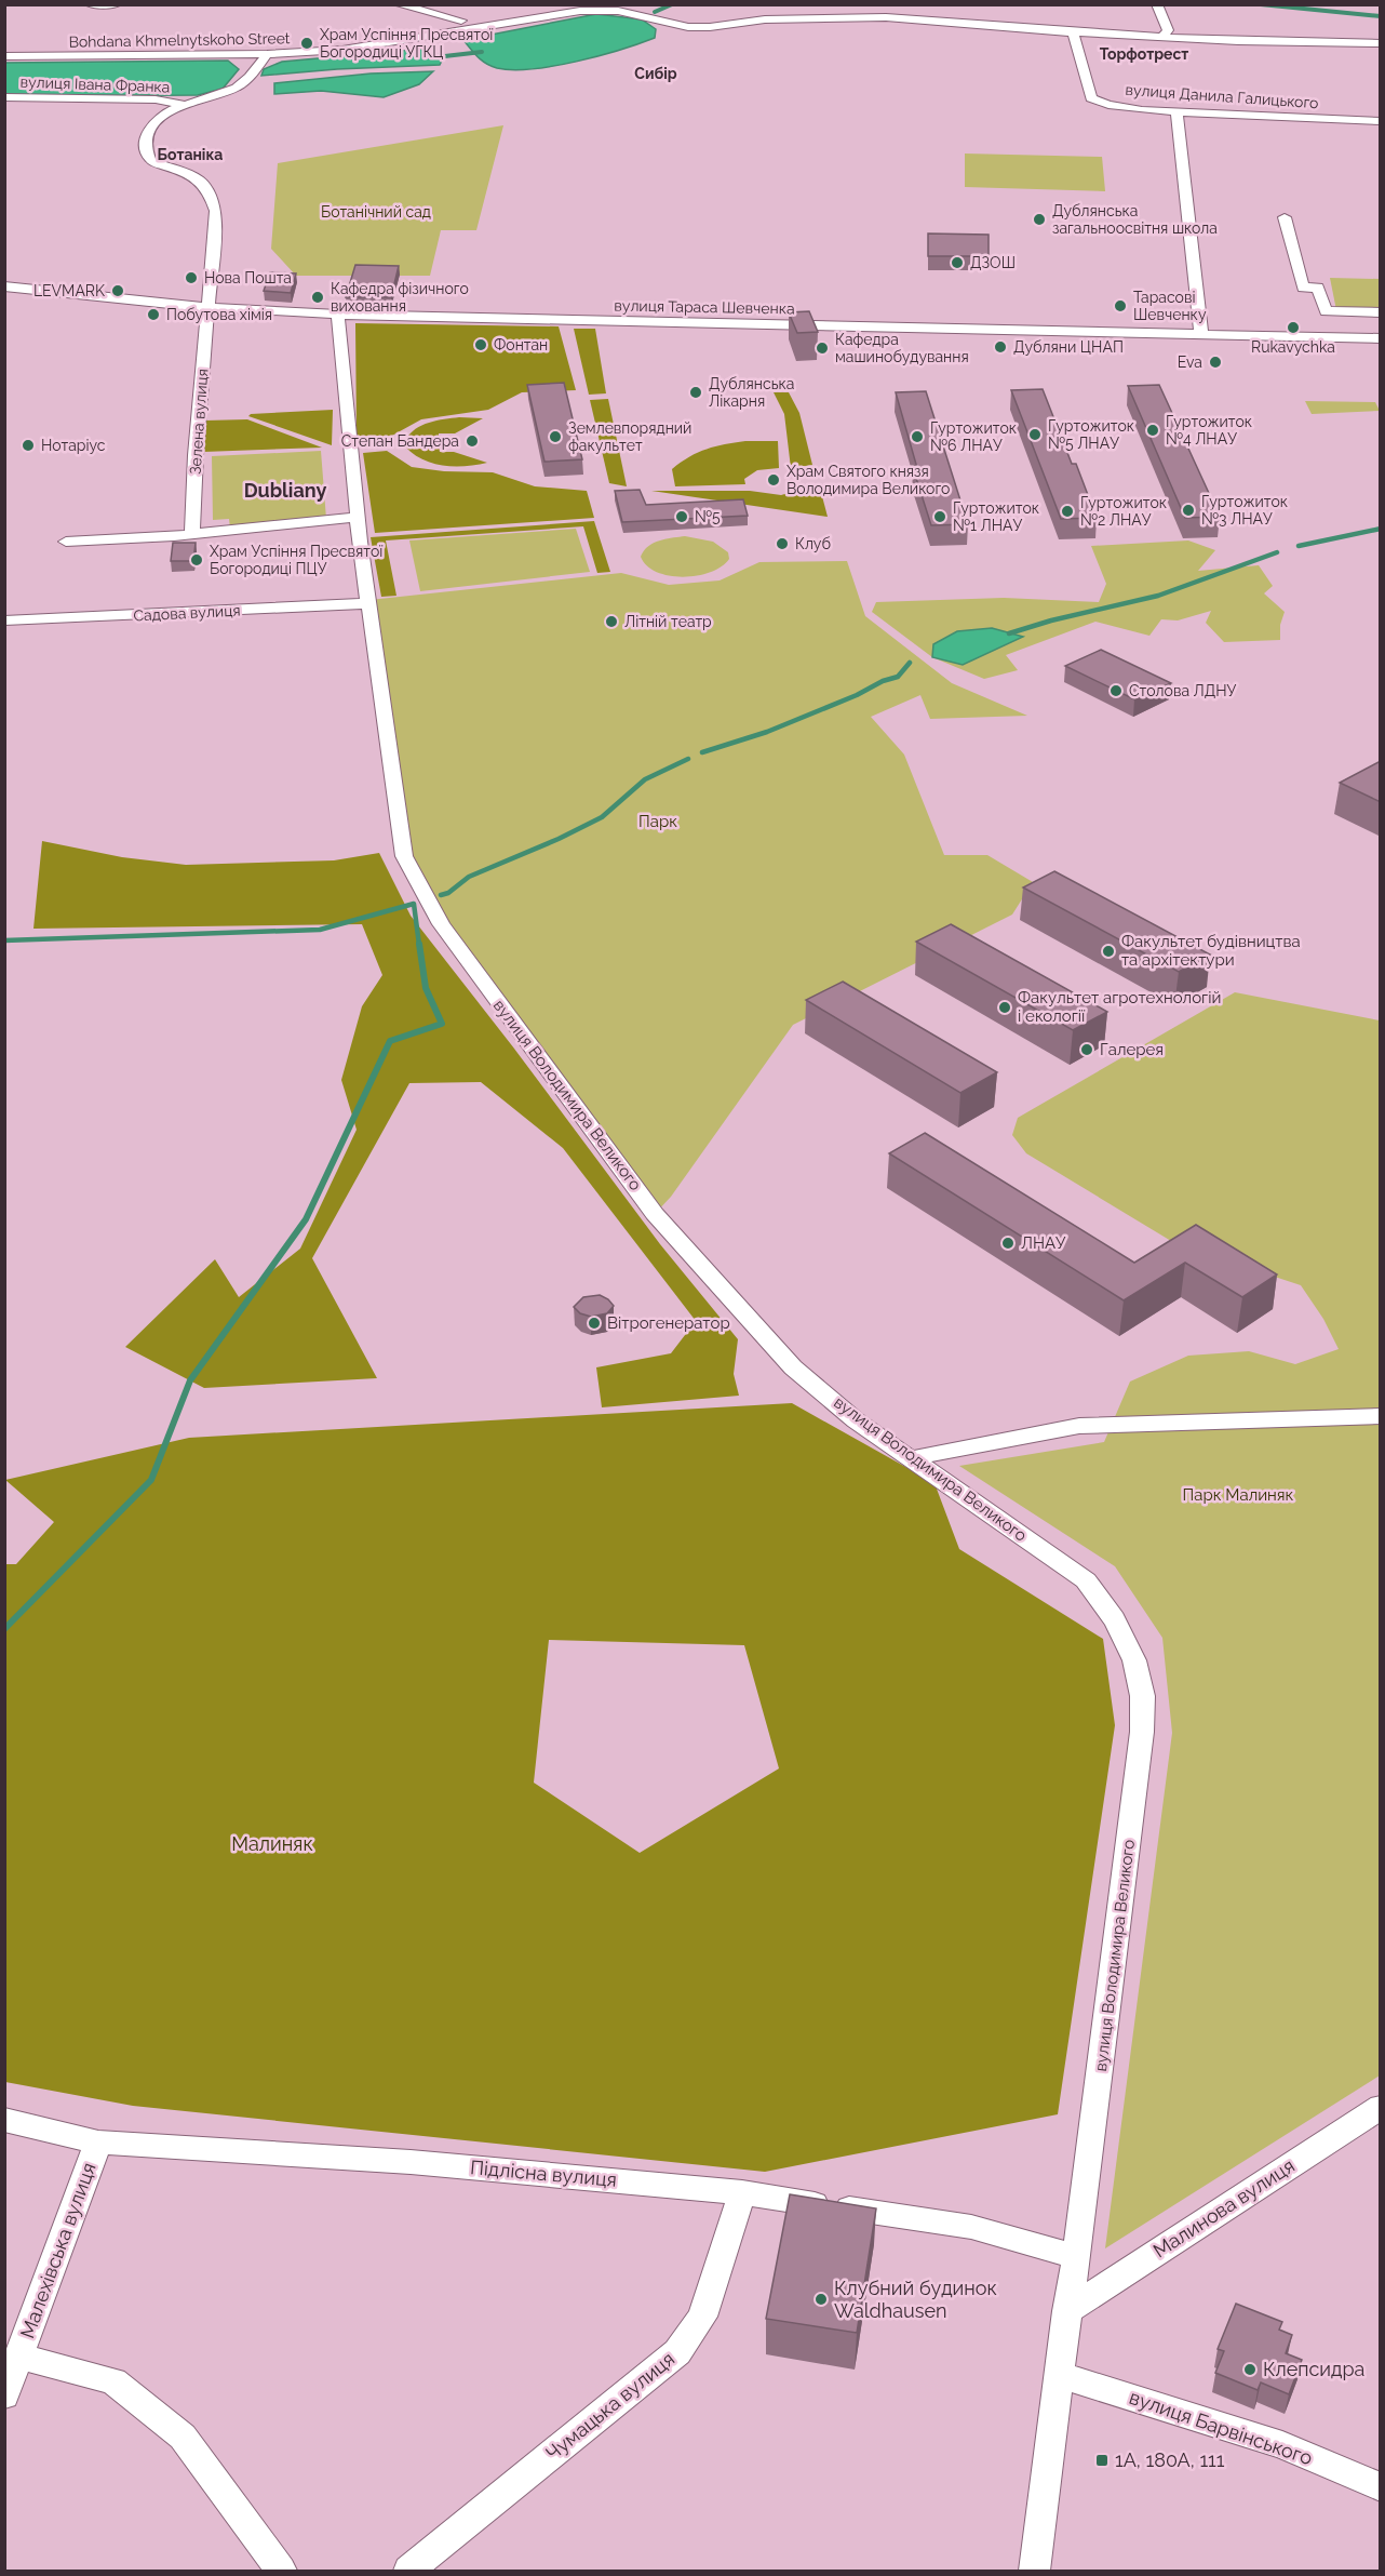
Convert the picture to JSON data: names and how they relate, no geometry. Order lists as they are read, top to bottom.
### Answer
{
  "streets": {
    "street": [
      "Bohdana Khmelnytskoho Street",
      "вулиця Івана Франка",
      "вулиця Данила Галицького",
      "вулиця Тараса Шевченка",
      "Зелена вулиця",
      "Садова вулиця",
      "вулиця Володимира Великого",
      "Підлісна вулиця",
      "Малинова вулиця",
      "Малехівська вулиця",
      "Чумацька вулиця",
      "вулиця Барвінського"
    ]
  },
  "crossings": [
    ["вулиця Івана Франка", "Зелена вулиця"],
    ["вулиця Тараса Шевченка", "Зелена вулиця"],
    ["вулиця Тараса Шевченка", "вулиця Володимира Великого"],
    ["Садова вулиця", "вулиця Володимира Великого"],
    ["вулиця Володимира Великого", "Підлісна вулиця"],
    ["вулиця Володимира Великого", "Малинова вулиця"],
    ["вулиця Володимира Великого", "вулиця Барвінського"],
    ["Підлісна вулиця", "Малехівська вулиця"],
    ["Підлісна вулиця", "Чумацька вулиця"]
  ],
  "districts": [
    "Торфотрест",
    "Сибір",
    "Ботаніка",
    "Dubliany"
  ],
  "parks": [
    "Ботанічний сад",
    "Парк",
    "Парк Малиняк",
    "Малиняк"
  ],
  "places": {
    "other": [
      "Храм Успіння Пресвятої Богородиці УГКЦ",
      "Дублянська загальноосвітня школа",
      "ДЗОШ",
      "Нова Пошта",
      "LEVMARK",
      "Кафедра фізичного виховання",
      "Тарасові Шевченку",
      "Побутова хімія",
      "Rukavychka",
      "Фонтан",
      "Дубляни ЦНАП",
      "Кафедра машинобудування",
      "Eva",
      "Дублянська Лікарня",
      "Гуртожиток №4 ЛНАУ",
      "Гуртожиток №5 ЛНАУ",
      "Землевпорядний факультет",
      "Гуртожиток №6 ЛНАУ",
      "Степан Бандера",
      "Нотаріус",
      "Храм Святого князя Володимира Великого",
      "Гуртожиток №3 ЛНАУ",
      "Гуртожиток №2 ЛНАУ",
      "№5",
      "Гуртожиток №1 ЛНАУ",
      "Клуб",
      "Храм Успіння Пресвятої Богородиці ПЦУ",
      "Літній театр",
      "Столова ЛДНУ",
      "Факультет будівництва та архітектури",
      "Факультет агротехнологій і екології",
      "Галерея",
      "ЛНАУ",
      "Вітрогенератор",
      "Клубний будинок Waldhausen",
      "Клепсидра"
    ],
    "transit": ["1А, 180А, 111"]
  }
}
